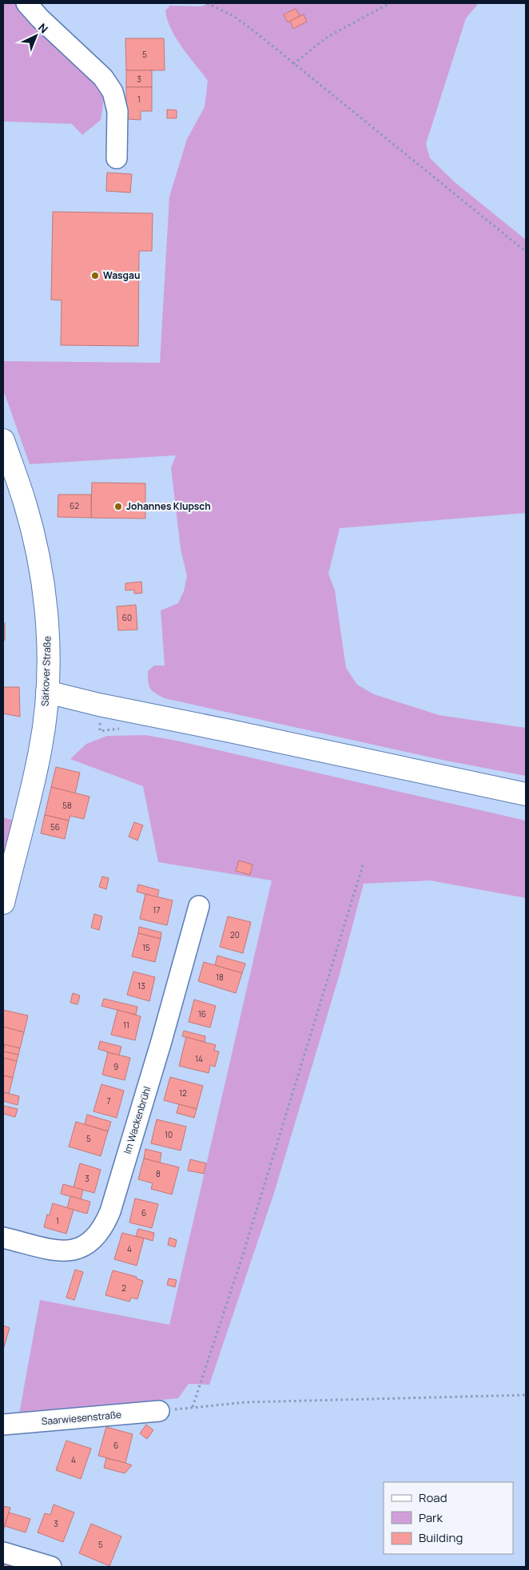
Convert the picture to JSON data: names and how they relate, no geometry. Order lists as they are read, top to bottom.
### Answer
{
  "streets": {
    "main road": ["Särkover Straße"],
    "street": ["Im Wackenbrühl", "Saarwiesenstraße"]
  },
  "places": ["Wasgau", "Johannes Klupsch"],
  "house_numbers": [
    "5",
    "3",
    "1",
    "62",
    "60",
    "58",
    "56",
    "17",
    "20",
    "15",
    "18",
    "13",
    "16",
    "11",
    "14",
    "9",
    "12",
    "7",
    "10",
    "5",
    "8",
    "3",
    "6",
    "1",
    "4",
    "2",
    "6",
    "4",
    "3",
    "5"
  ],
  "legend": ["Road", "Park", "Building"],
  "north": "top right"
}
